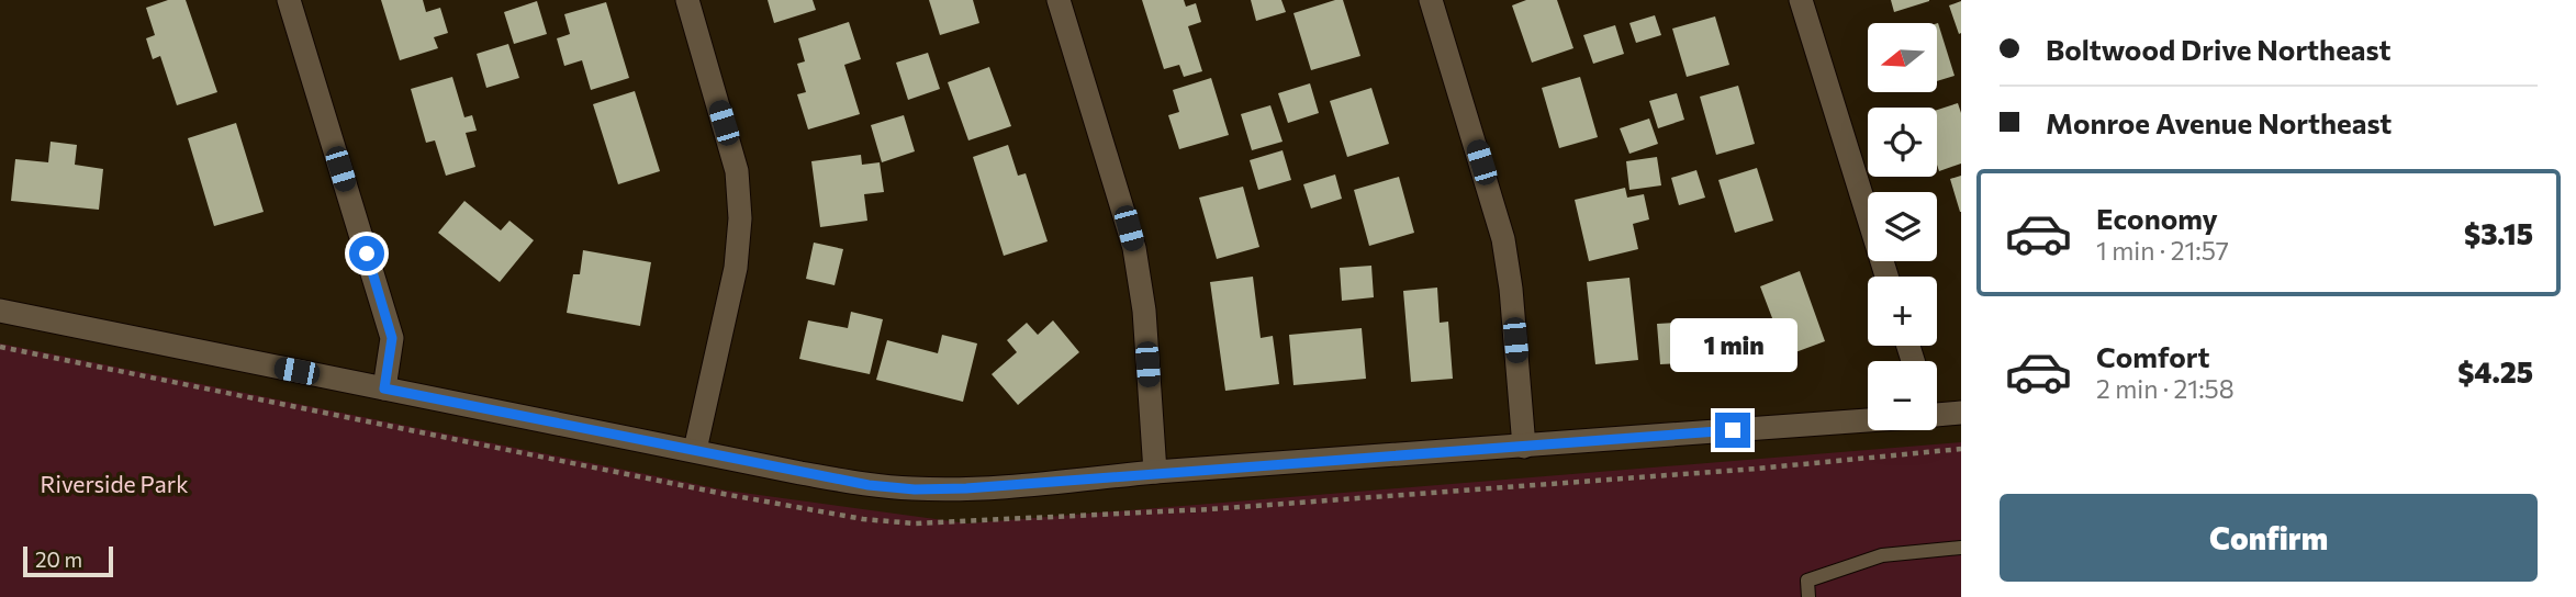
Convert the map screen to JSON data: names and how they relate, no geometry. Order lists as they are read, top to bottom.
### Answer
{
  "parks": ["Riverside Park"],
  "scale_bar": "20 m",
  "north": "left",
  "page": {
    "banner": ["Boltwood Drive Northeast", "Monroe Avenue Northeast"],
    "map_buttons": ["+", "−"],
    "list": [
      {
        "name": "Economy",
        "note": "1 min · 21:57",
        "value": "$3.15"
      },
      {
        "name": "Comfort",
        "note": "2 min · 21:58",
        "value": "$4.25"
      }
    ],
    "bubble": "1 min",
    "buttons": "Confirm",
    "scale": "20 m"
  }
}
